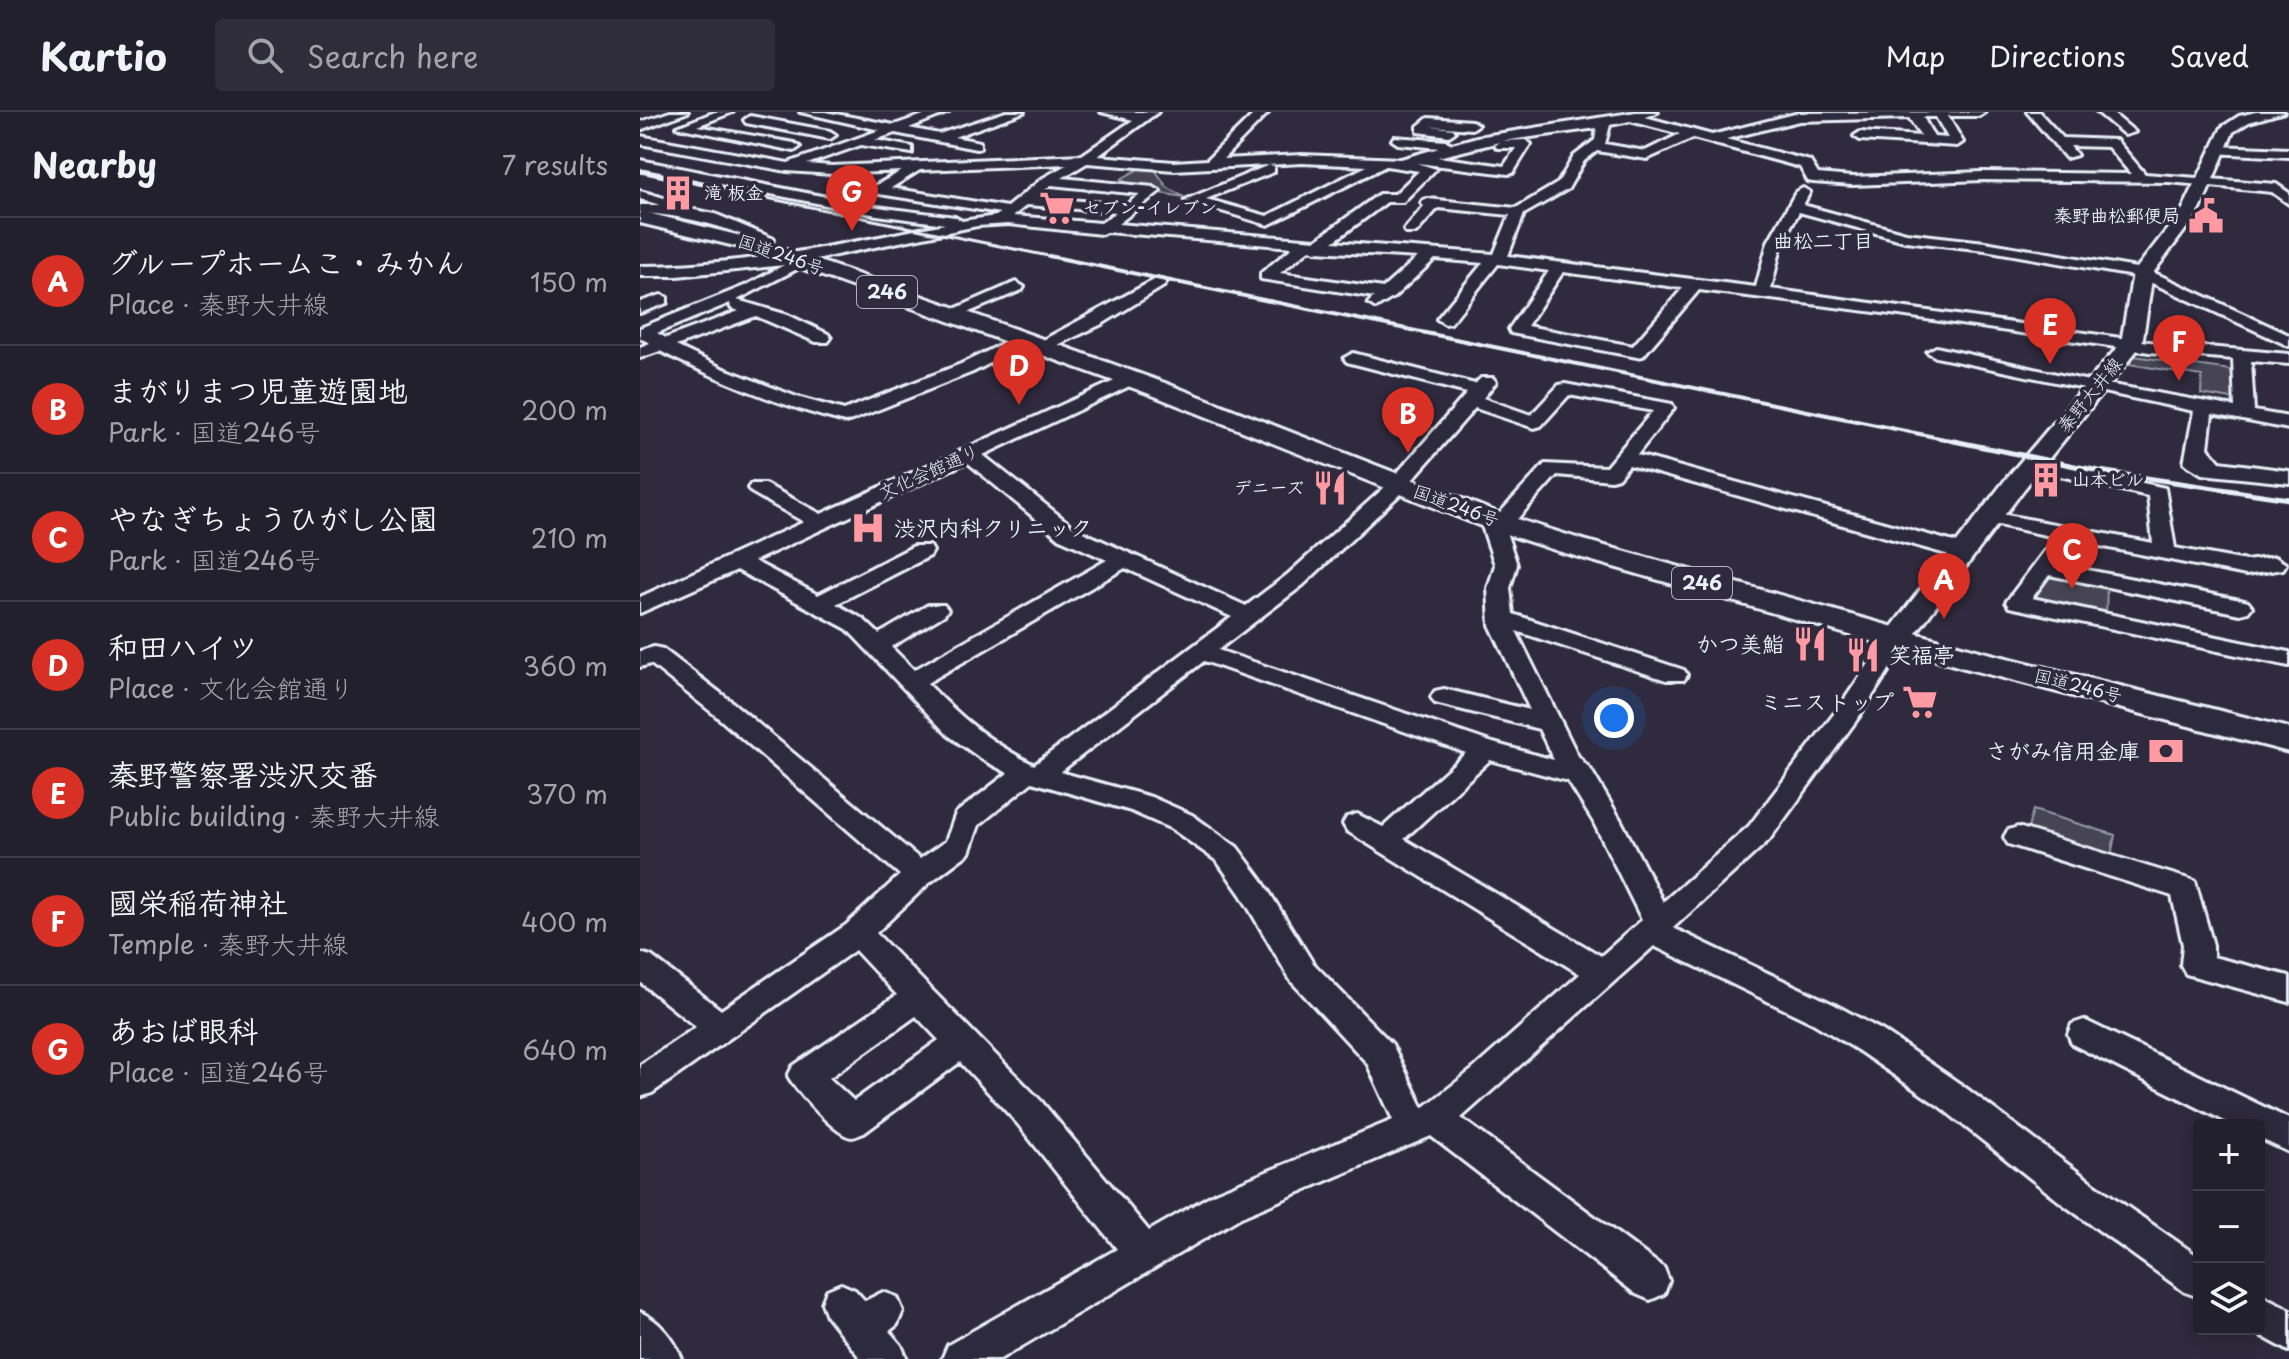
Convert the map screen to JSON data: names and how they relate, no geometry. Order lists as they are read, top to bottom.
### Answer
{
  "streets": {
    "highway": ["国道246号", "246"],
    "main road": ["秦野大井線"],
    "street": ["文化会館通り"]
  },
  "crossings": [
    ["国道246号", "秦野大井線"],
    ["国道246号", "文化会館通り"]
  ],
  "districts": ["曲松二丁目"],
  "places": {
    "building": ["滝 板金", "山本ビル"],
    "supermarket": ["セブン-イレブン", "ミニストップ"],
    "public building": ["秦野曲松郵便局"],
    "restaurant": ["デニーズ", "かつ美鮨", "笑福亭"],
    "hospital": ["渋沢内科クリニック"],
    "bank": ["さがみ信用金庫"]
  },
  "page": {
    "header": "Kartio",
    "search": "Search here",
    "nav": ["Map", "Directions", "Saved"],
    "heading": ["Nearby", "7 results"],
    "pins": [
      "G",
      "E",
      "F",
      "D",
      "B",
      "C",
      "A"
    ],
    "list": [
      {
        "mark": "A",
        "name": "グループホームこ・みかん",
        "note": "Place · 秦野大井線",
        "value": "150 m"
      },
      {
        "mark": "B",
        "name": "まがりまつ児童遊園地",
        "note": "Park · 国道246号",
        "value": "200 m"
      },
      {
        "mark": "C",
        "name": "やなぎちょうひがし公園",
        "note": "Park · 国道246号",
        "value": "210 m"
      },
      {
        "mark": "D",
        "name": "和田ハイツ",
        "note": "Place · 文化会館通り",
        "value": "360 m"
      },
      {
        "mark": "E",
        "name": "秦野警察署渋沢交番",
        "note": "Public building · 秦野大井線",
        "value": "370 m"
      },
      {
        "mark": "F",
        "name": "國栄稲荷神社",
        "note": "Temple · 秦野大井線",
        "value": "400 m"
      },
      {
        "mark": "G",
        "name": "あおば眼科",
        "note": "Place · 国道246号",
        "value": "640 m"
      }
    ],
    "map_buttons": ["+", "−"]
  }
}
